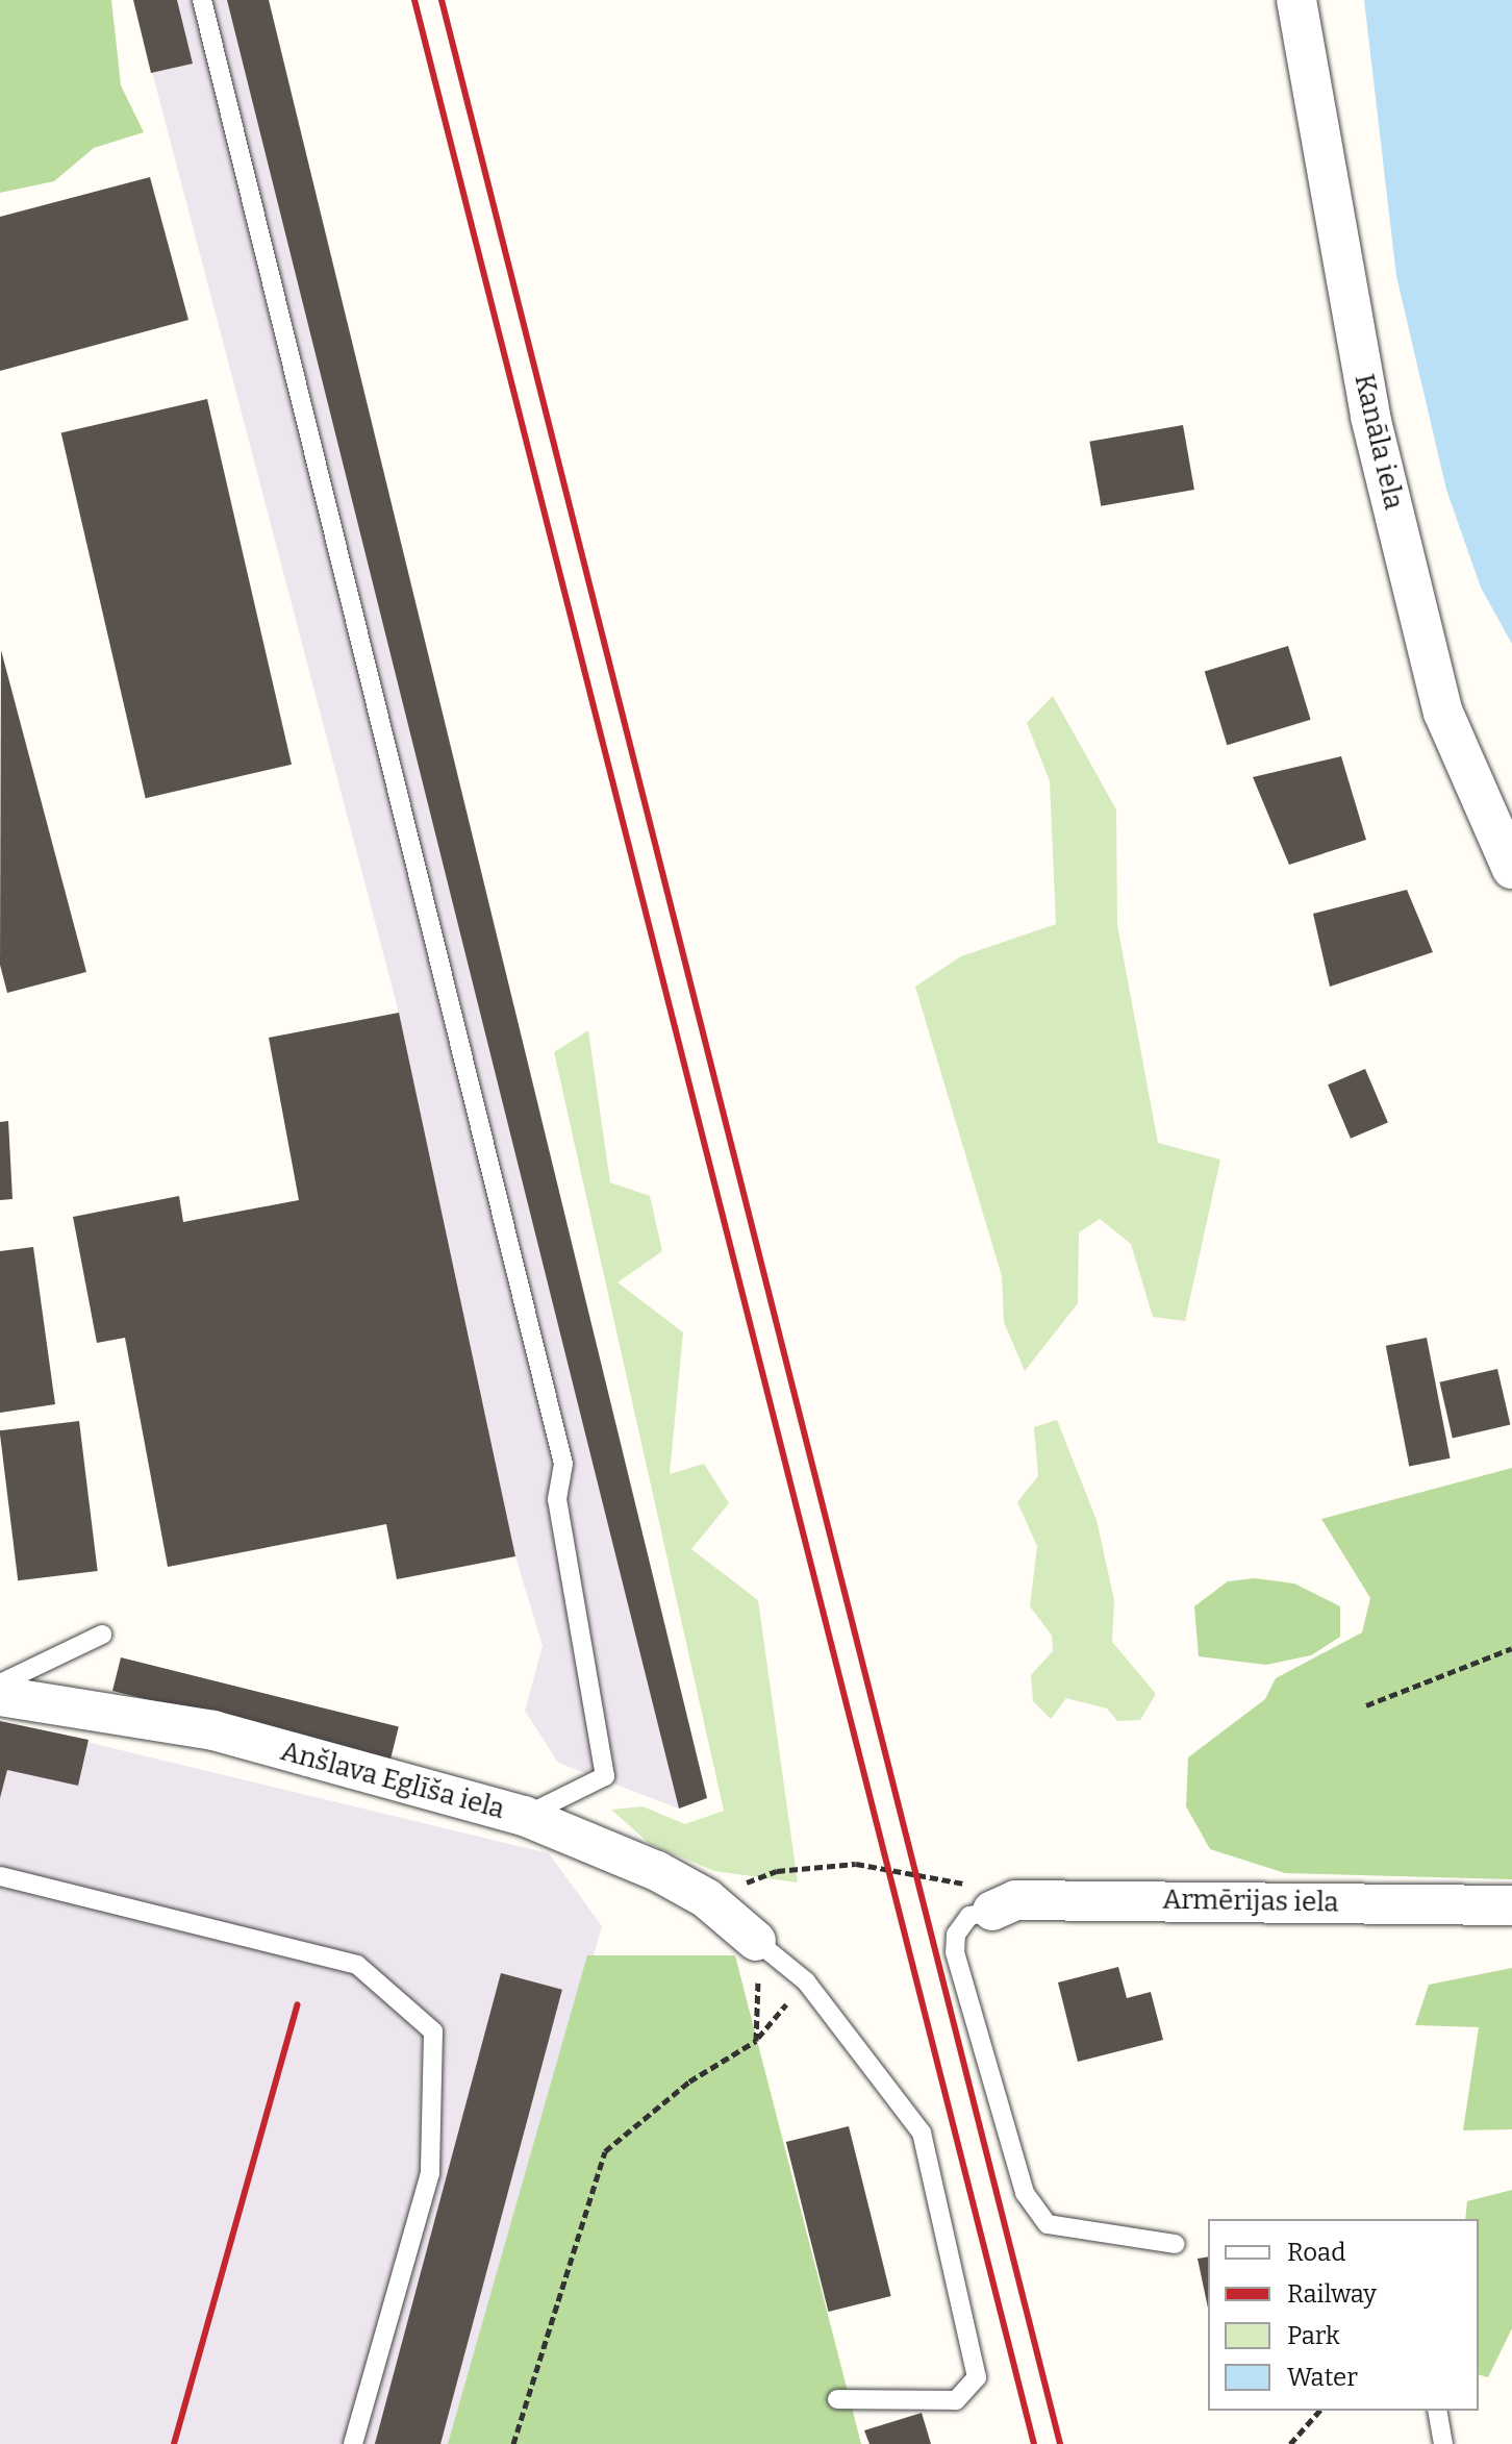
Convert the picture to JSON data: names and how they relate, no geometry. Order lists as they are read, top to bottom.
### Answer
{
  "streets": {
    "street": ["Kanāla iela", "Anšlava Eglīša iela", "Armērijas iela"]
  },
  "legend": [
    "Road",
    "Railway",
    "Park",
    "Water"
  ]
}
